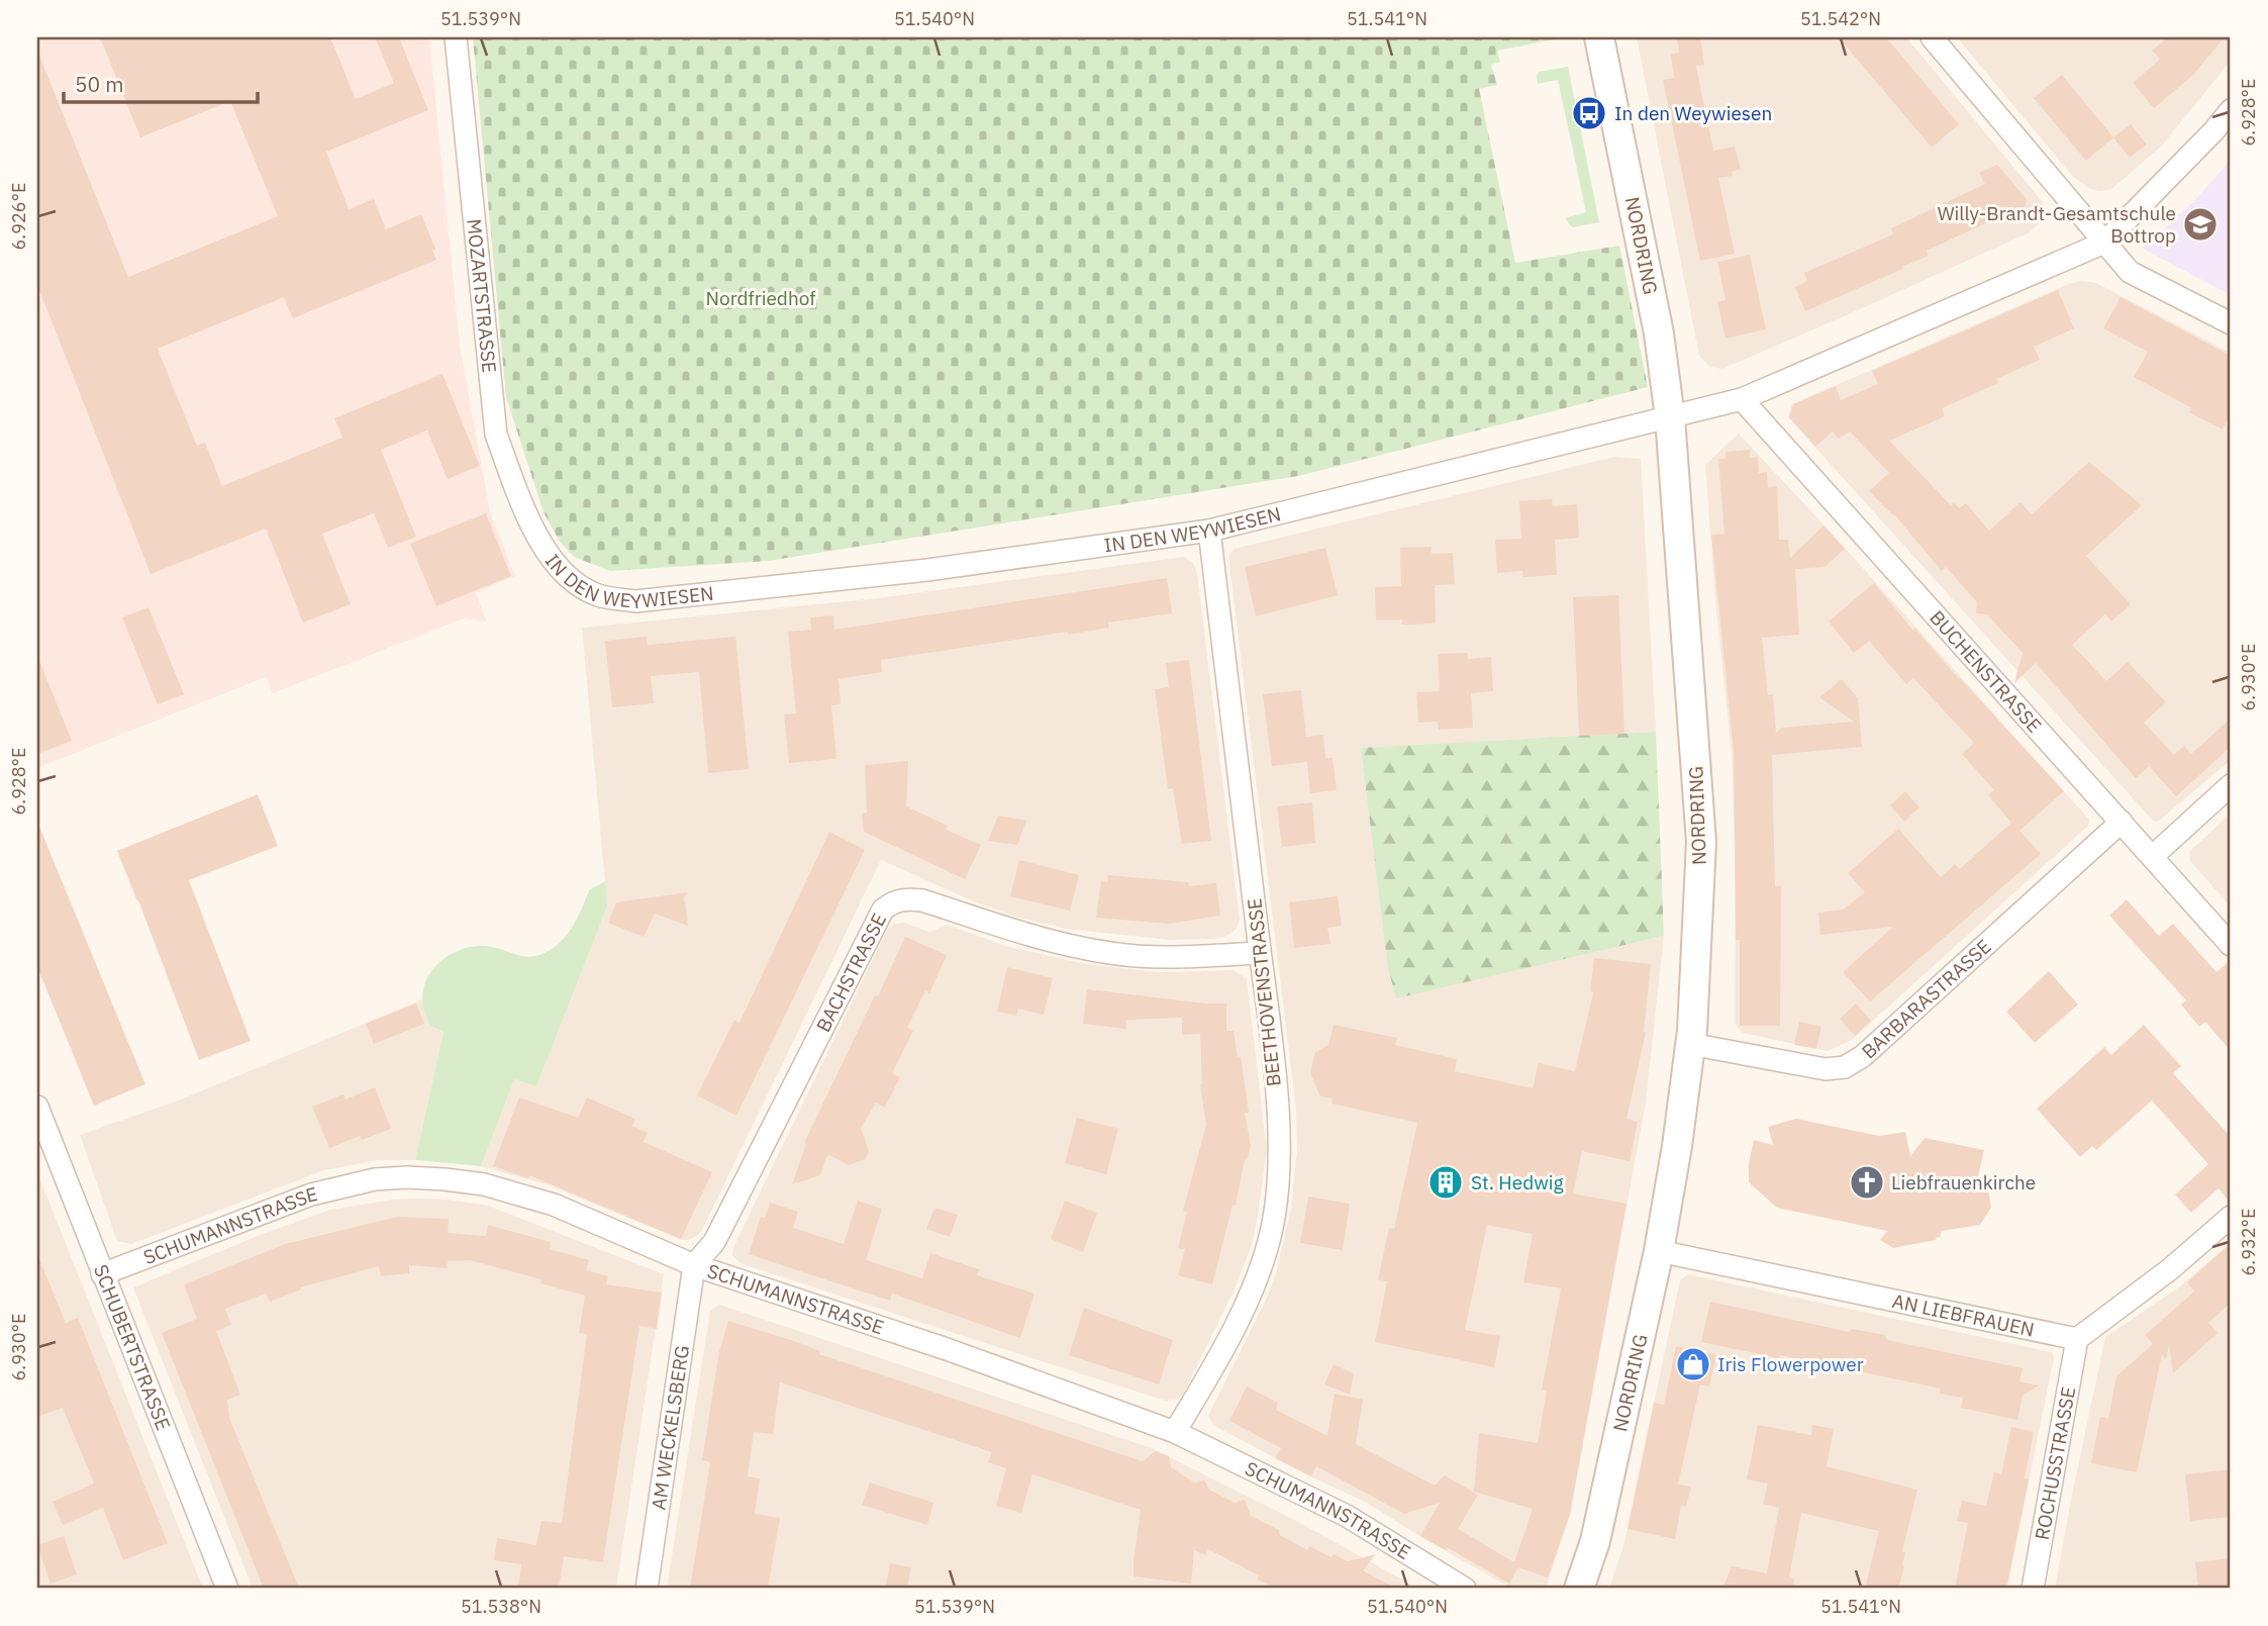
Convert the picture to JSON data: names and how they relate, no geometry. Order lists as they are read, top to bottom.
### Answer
{
  "streets": {
    "street": [
      "NORDRING",
      "MOZARTSTRASSE",
      "IN DEN WEYWIESEN",
      "BUCHENSTRASSE",
      "BACHSTRASSE",
      "BEETHOVENSTRASSE",
      "BARBARASTRASSE",
      "SCHUMANNSTRASSE",
      "AN LIEBFRAUEN",
      "SCHUBERTSTRASSE",
      "AM WECKELSBERG",
      "ROCHUSSTRASSE"
    ]
  },
  "crossings": [
    ["NORDRING", "IN DEN WEYWIESEN"],
    ["NORDRING", "BARBARASTRASSE"],
    ["NORDRING", "AN LIEBFRAUEN"],
    ["MOZARTSTRASSE", "IN DEN WEYWIESEN"],
    ["IN DEN WEYWIESEN", "BUCHENSTRASSE"],
    ["IN DEN WEYWIESEN", "BEETHOVENSTRASSE"],
    ["BUCHENSTRASSE", "BARBARASTRASSE"],
    ["BACHSTRASSE", "BEETHOVENSTRASSE"],
    ["BACHSTRASSE", "SCHUMANNSTRASSE"],
    ["BACHSTRASSE", "AM WECKELSBERG"],
    ["BEETHOVENSTRASSE", "SCHUMANNSTRASSE"],
    ["SCHUMANNSTRASSE", "SCHUBERTSTRASSE"],
    ["SCHUMANNSTRASSE", "AM WECKELSBERG"],
    ["AN LIEBFRAUEN", "ROCHUSSTRASSE"]
  ],
  "parks": ["Nordfriedhof"],
  "places": {
    "bus stop": ["In den Weywiesen"],
    "school or university": ["Willy-Brandt-Gesamtschule Bottrop"],
    "building": ["St. Hedwig"],
    "church": ["Liebfrauenkirche"],
    "shop": ["Iris Flowerpower"]
  },
  "scale_bar": "50 m",
  "coordinates": [
    "51.539°N",
    "51.540°N",
    "51.541°N",
    "51.542°N",
    "6.928°E",
    "6.926°E",
    "6.930°E",
    "6.932°E",
    "51.538°N"
  ]
}
